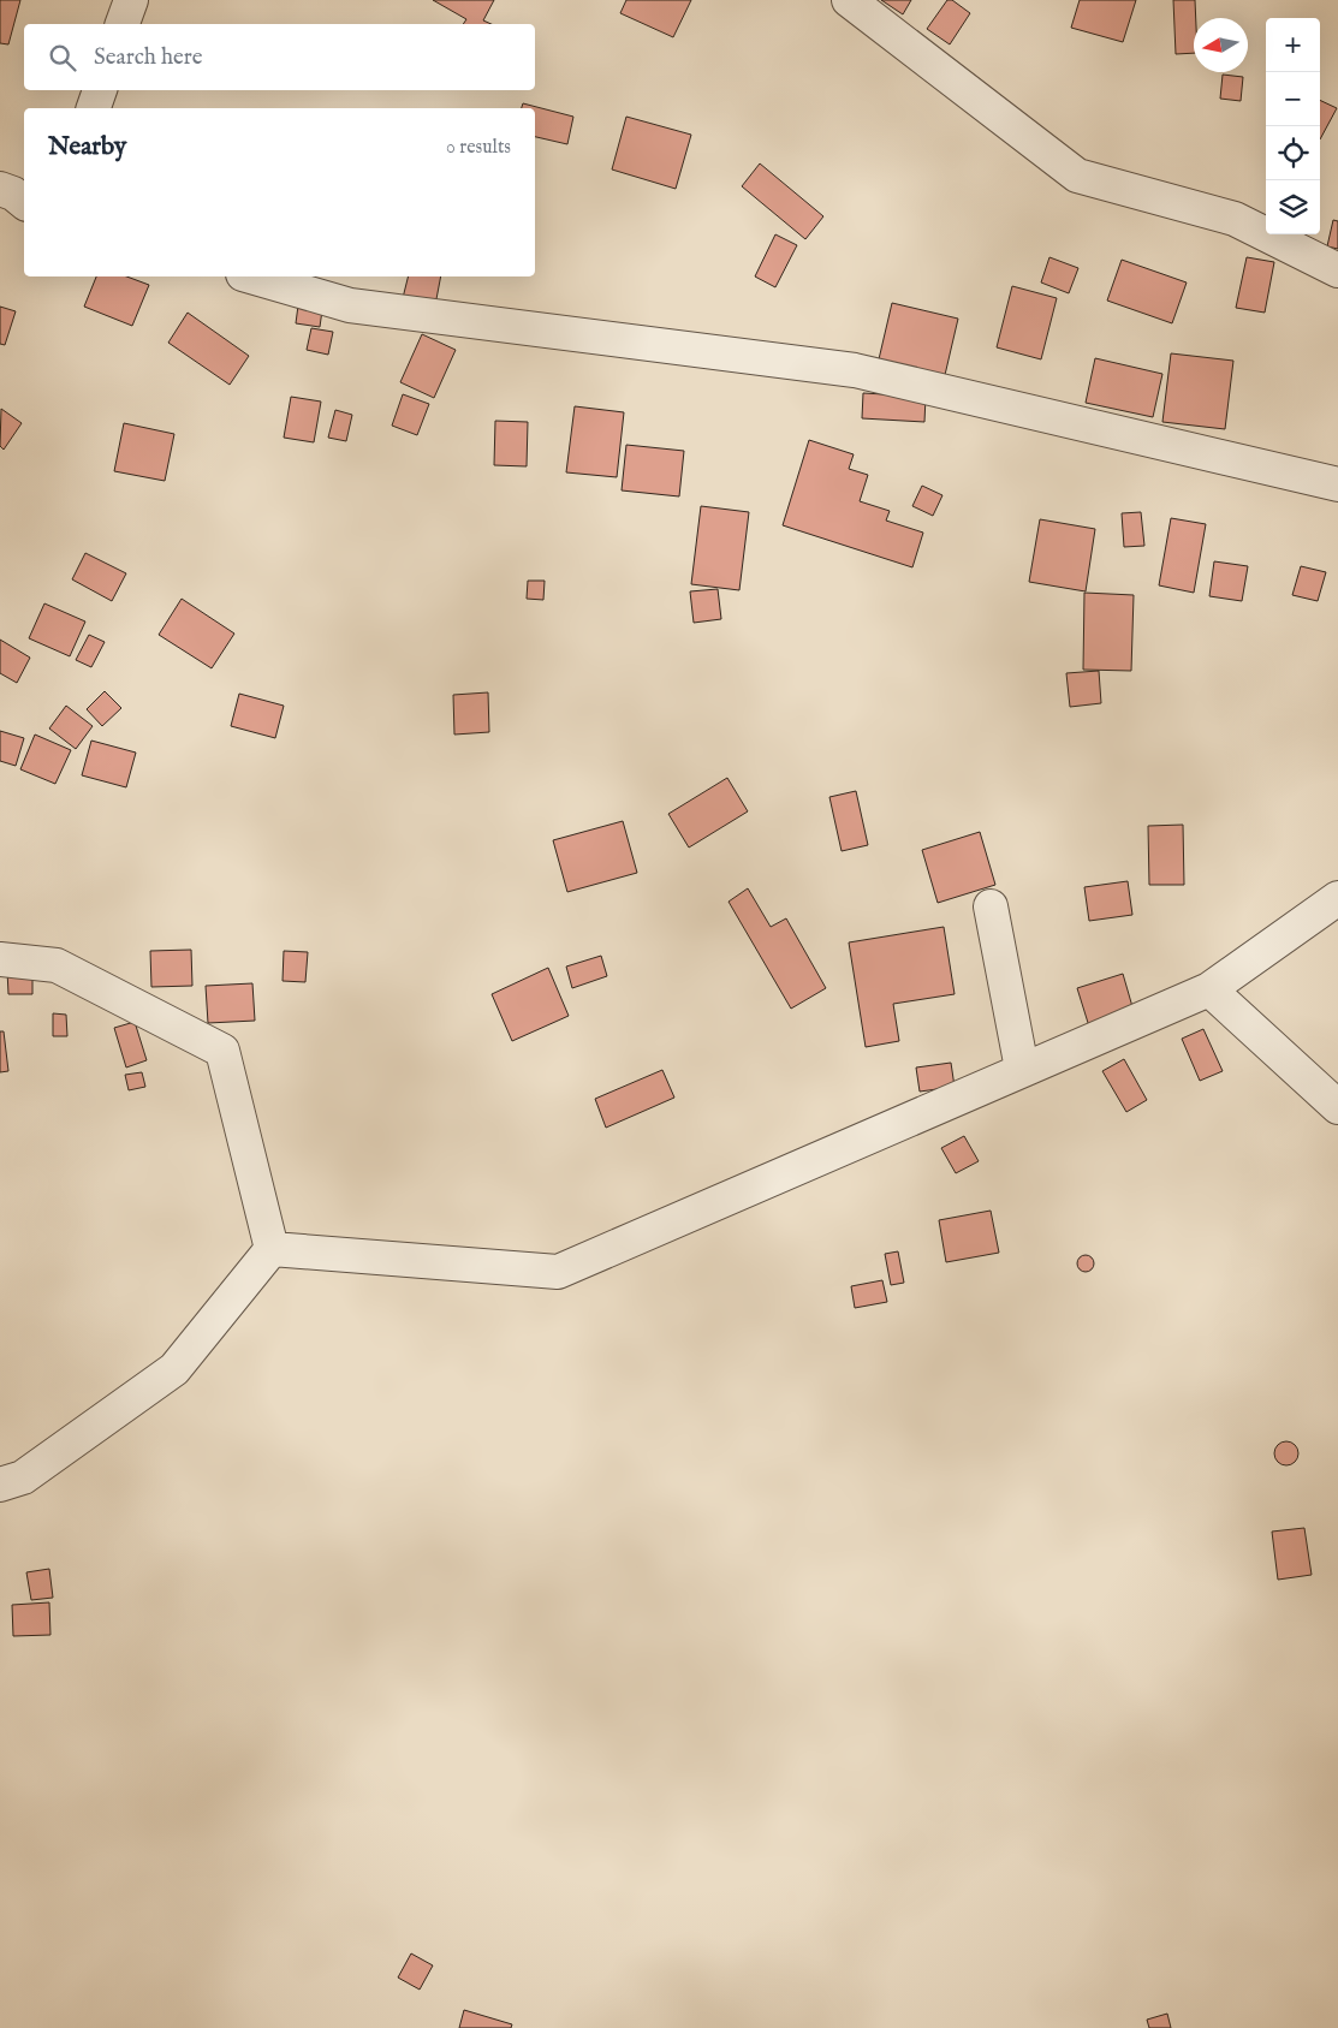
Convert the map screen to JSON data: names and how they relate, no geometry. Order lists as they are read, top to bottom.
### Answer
{
  "north": "left",
  "page": {
    "map_buttons": ["+", "−"],
    "search": "Search here",
    "heading": ["Nearby", "0 results"]
  }
}
